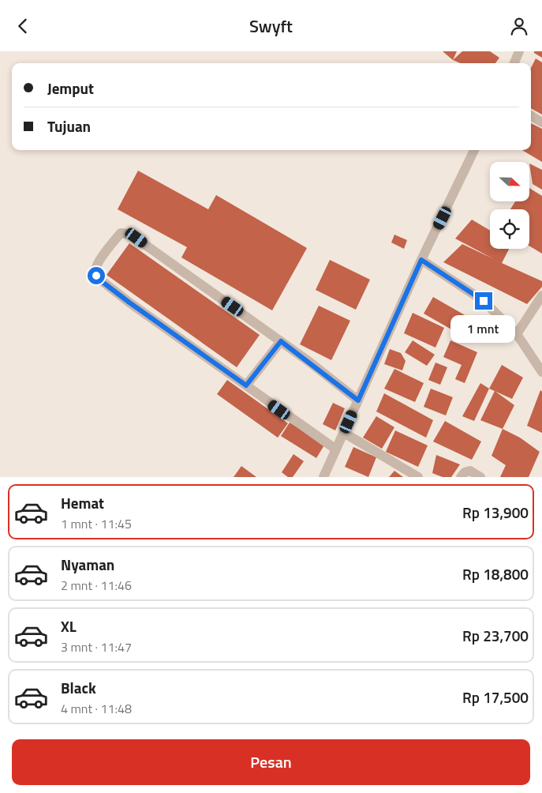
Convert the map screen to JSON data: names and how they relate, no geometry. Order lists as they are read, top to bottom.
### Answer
{
  "north": "right",
  "page": {
    "header": "Swyft",
    "banner": ["Jemput", "Tujuan"],
    "bubble": "1 mnt",
    "list": [
      {
        "name": "Hemat",
        "note": "1 mnt · 11:45",
        "value": "Rp 13,900"
      },
      {
        "name": "Nyaman",
        "note": "2 mnt · 11:46",
        "value": "Rp 18,800"
      },
      {
        "name": "XL",
        "note": "3 mnt · 11:47",
        "value": "Rp 23,700"
      },
      {
        "name": "Black",
        "note": "4 mnt · 11:48",
        "value": "Rp 17,500"
      }
    ],
    "buttons": "Pesan"
  }
}
